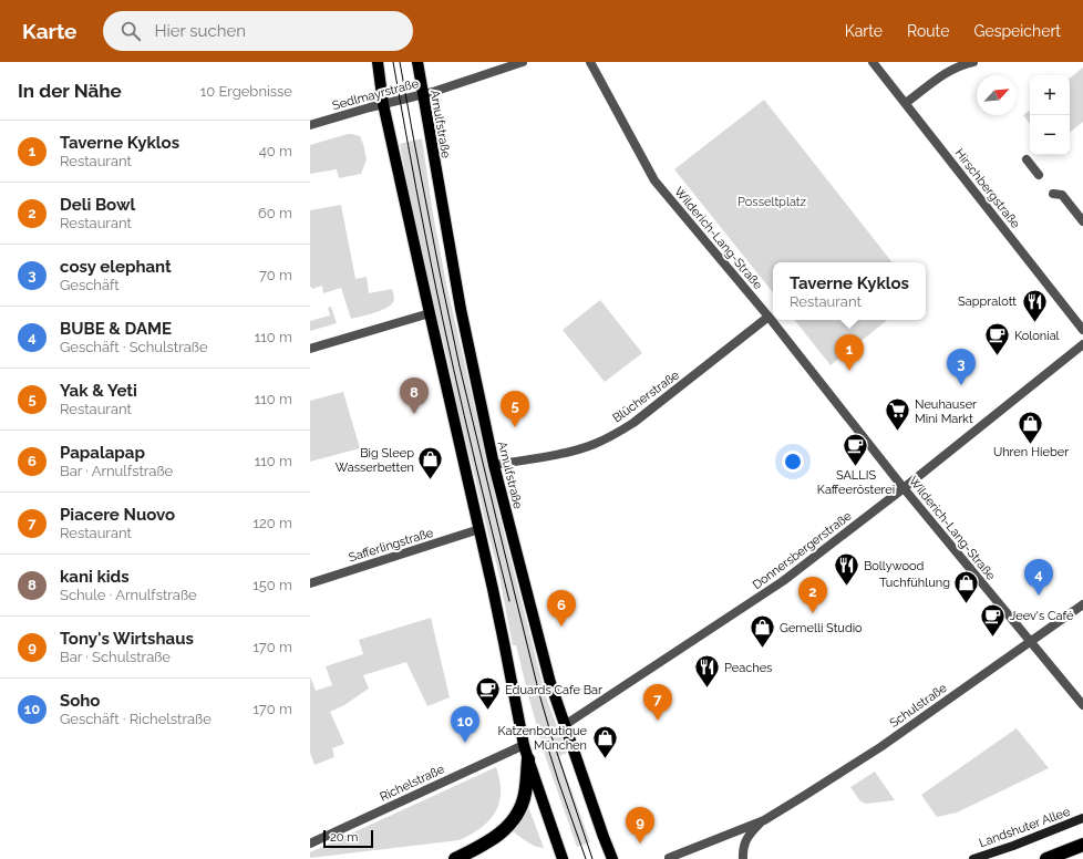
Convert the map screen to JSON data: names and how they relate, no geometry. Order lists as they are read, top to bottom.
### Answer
{
  "streets": {
    "main road": ["Arnulfstraße", "Landshuter Allee"],
    "street": [
      "Sedlmayrstraße",
      "Hirschbergstraße",
      "Wilderich-Lang-Straße",
      "Blücherstraße",
      "Safferlingstraße",
      "Donnersbergerstraße",
      "Schulstraße",
      "Richelstraße"
    ]
  },
  "crossings": [
    ["Sedlmayrstraße", "Arnulfstraße"],
    ["Arnulfstraße", "Blücherstraße"],
    ["Arnulfstraße", "Donnersbergerstraße"],
    ["Wilderich-Lang-Straße", "Blücherstraße"],
    ["Wilderich-Lang-Straße", "Donnersbergerstraße"],
    ["Wilderich-Lang-Straße", "Schulstraße"]
  ],
  "parks": ["Posseltplatz"],
  "places": {
    "restaurant": ["Sappralott", "Bollywood", "Peaches"],
    "cafe": [
      "Kolonial",
      "SALLIS Kaffeerösterei",
      "Jeev's Café",
      "Eduards Cafe Bar"
    ],
    "supermarket": ["Neuhauser Mini Markt"],
    "shop": [
      "Uhren Hieber",
      "Big Sleep Wasserbetten",
      "Tuchfühlung",
      "Gemelli Studio",
      "Katzenboutique München"
    ]
  },
  "scale_bar": "20 m",
  "north": "top right",
  "page": {
    "header": "Karte",
    "search": "Hier suchen",
    "nav": ["Karte", "Route", "Gespeichert"],
    "heading": ["In der Nähe", "10 Ergebnisse"],
    "map_buttons": ["+", "−"],
    "list": [
      {
        "mark": "1",
        "name": "Taverne Kyklos",
        "note": "Restaurant",
        "value": "40 m"
      },
      {
        "mark": "2",
        "name": "Deli Bowl",
        "note": "Restaurant",
        "value": "60 m"
      },
      {
        "mark": "3",
        "name": "cosy elephant",
        "note": "Geschäft",
        "value": "70 m"
      },
      {
        "mark": "4",
        "name": "BUBE & DAME",
        "note": "Geschäft · Schulstraße",
        "value": "110 m"
      },
      {
        "mark": "5",
        "name": "Yak & Yeti",
        "note": "Restaurant",
        "value": "110 m"
      },
      {
        "mark": "6",
        "name": "Papalapap",
        "note": "Bar · Arnulfstraße",
        "value": "110 m"
      },
      {
        "mark": "7",
        "name": "Piacere Nuovo",
        "note": "Restaurant",
        "value": "120 m"
      },
      {
        "mark": "8",
        "name": "kani kids",
        "note": "Schule · Arnulfstraße",
        "value": "150 m"
      },
      {
        "mark": "9",
        "name": "Tony's Wirtshaus",
        "note": "Bar · Schulstraße",
        "value": "170 m"
      },
      {
        "mark": "10",
        "name": "Soho",
        "note": "Geschäft · Richelstraße",
        "value": "170 m"
      }
    ],
    "popup": ["Taverne Kyklos", "Restaurant"],
    "pins": [
      "1",
      "3",
      "8",
      "5",
      "4",
      "2",
      "6",
      "7",
      "10",
      "9"
    ],
    "scale": "20 m"
  }
}
